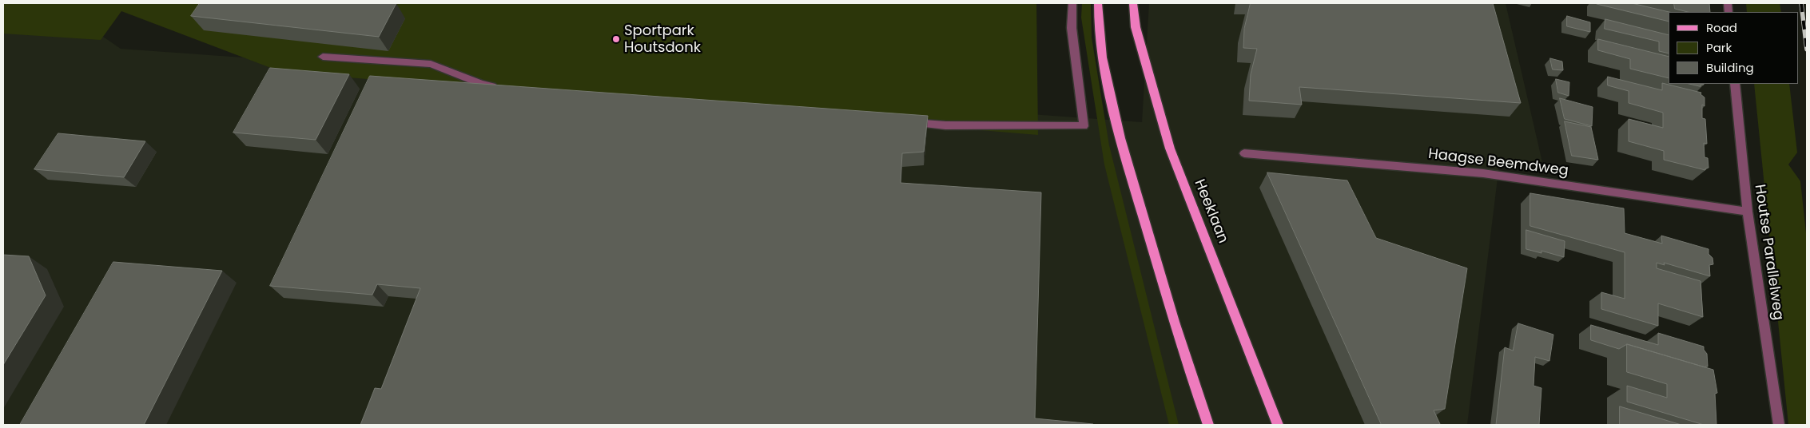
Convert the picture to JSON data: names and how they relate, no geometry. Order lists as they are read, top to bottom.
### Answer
{
  "streets": {
    "main road": ["Heeklaan"],
    "street": ["Haagse Beemdweg", "Houtse Parallelweg"]
  },
  "crossings": [
    ["Haagse Beemdweg", "Houtse Parallelweg"]
  ],
  "places": ["Sportpark Houtsdonk"],
  "legend": ["Road", "Park", "Building"]
}
